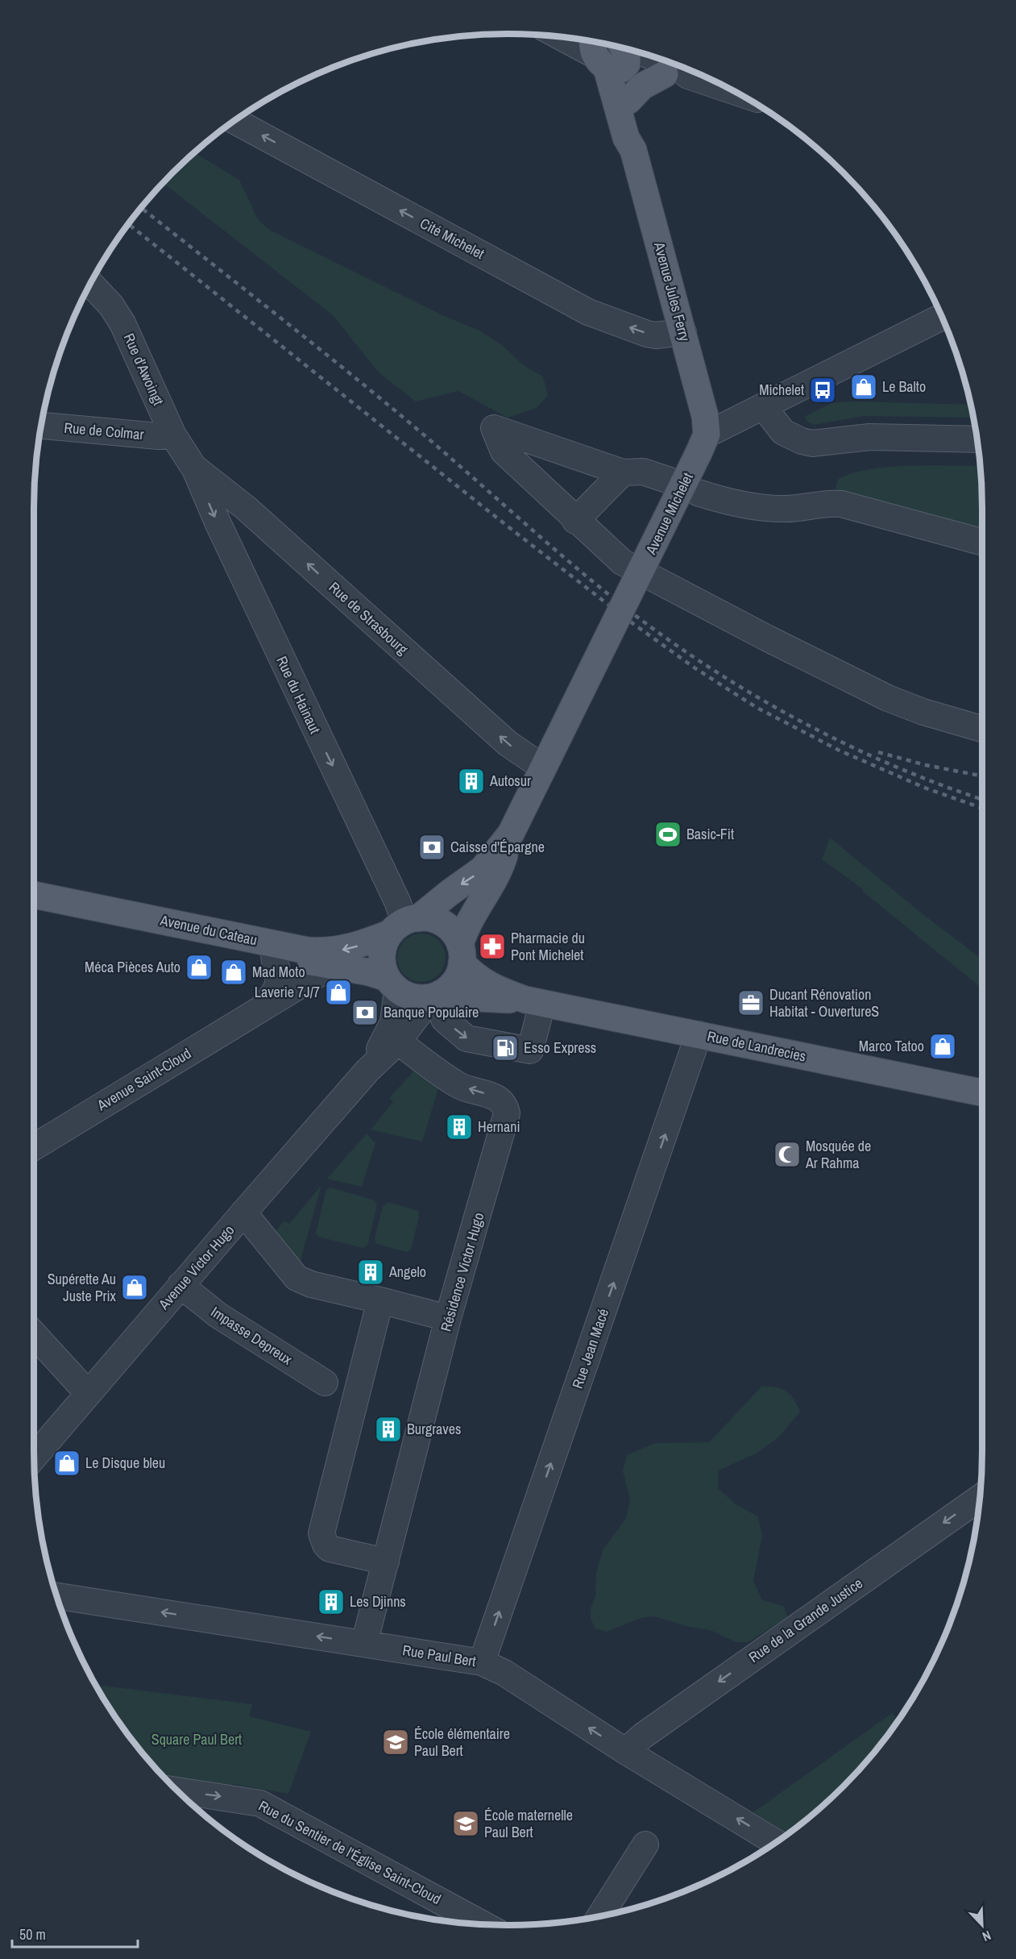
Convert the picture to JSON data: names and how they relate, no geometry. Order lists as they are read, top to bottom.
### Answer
{
  "streets": {
    "main road": [
      "Avenue Jules Ferry",
      "Avenue Michelet",
      "Avenue du Cateau",
      "Rue de Landrecies"
    ],
    "street": [
      "Cité Michelet",
      "Rue d'Awoingt",
      "Rue de Colmar",
      "Rue de Strasbourg",
      "Rue du Hainaut",
      "Avenue Saint-Cloud",
      "Avenue Victor Hugo",
      "Résidence Victor Hugo",
      "Impasse Depreux",
      "Rue Jean Macé",
      "Rue de la Grande Justice",
      "Rue Paul Bert",
      "Rue du Sentier de l'Église Saint-Cloud"
    ]
  },
  "crossings": [
    ["Cité Michelet", "Avenue Jules Ferry"],
    ["Avenue Jules Ferry", "Avenue Michelet"],
    ["Rue d'Awoingt", "Rue de Colmar"],
    ["Rue d'Awoingt", "Rue de Strasbourg"],
    ["Rue d'Awoingt", "Rue du Hainaut"],
    ["Avenue Michelet", "Rue de Strasbourg"],
    ["Avenue Michelet", "Rue du Hainaut"],
    ["Avenue Michelet", "Avenue du Cateau"],
    ["Avenue Michelet", "Rue de Landrecies"],
    ["Avenue Michelet", "Avenue Victor Hugo"],
    ["Rue de Strasbourg", "Rue du Hainaut"],
    ["Rue du Hainaut", "Avenue du Cateau"],
    ["Rue du Hainaut", "Rue de Landrecies"],
    ["Rue du Hainaut", "Avenue Victor Hugo"],
    ["Avenue du Cateau", "Rue de Landrecies"],
    ["Avenue du Cateau", "Avenue Saint-Cloud"],
    ["Avenue du Cateau", "Avenue Victor Hugo"],
    ["Rue de Landrecies", "Avenue Victor Hugo"],
    ["Rue de Landrecies", "Rue Jean Macé"],
    ["Avenue Victor Hugo", "Résidence Victor Hugo"],
    ["Avenue Victor Hugo", "Impasse Depreux"],
    ["Résidence Victor Hugo", "Rue Paul Bert"],
    ["Rue Jean Macé", "Rue Paul Bert"],
    ["Rue de la Grande Justice", "Rue Paul Bert"]
  ],
  "one_way": [
    "Cité Michelet",
    "Rue de Strasbourg",
    "Rue du Hainaut",
    "Résidence Victor Hugo",
    "Rue Jean Macé",
    "Rue de la Grande Justice",
    "Rue Paul Bert",
    "Rue du Sentier de l'Église Saint-Cloud"
  ],
  "parks": ["Square Paul Bert"],
  "places": {
    "shop": [
      "Le Balto",
      "Méca Pièces Auto",
      "Mad Moto",
      "Laverie 7J/7",
      "Marco Tatoo",
      "Supérette Au Juste Prix",
      "Le Disque bleu"
    ],
    "bus stop": ["Michelet"],
    "building": [
      "Autosur",
      "Hernani",
      "Angelo",
      "Burgraves",
      "Les Djinns"
    ],
    "sports": ["Basic-Fit"],
    "bank": ["Caisse d'Épargne", "Banque Populaire"],
    "pharmacy": ["Pharmacie du Pont Michelet"],
    "office": ["Ducant Rénovation Habitat - OuvertureS"],
    "fuel station": ["Esso Express"],
    "mosque": ["Mosquée de Ar Rahma"],
    "school or university": ["École élémentaire Paul Bert", "École maternelle Paul Bert"]
  },
  "scale_bar": "50 m",
  "north": "bottom right"
}
